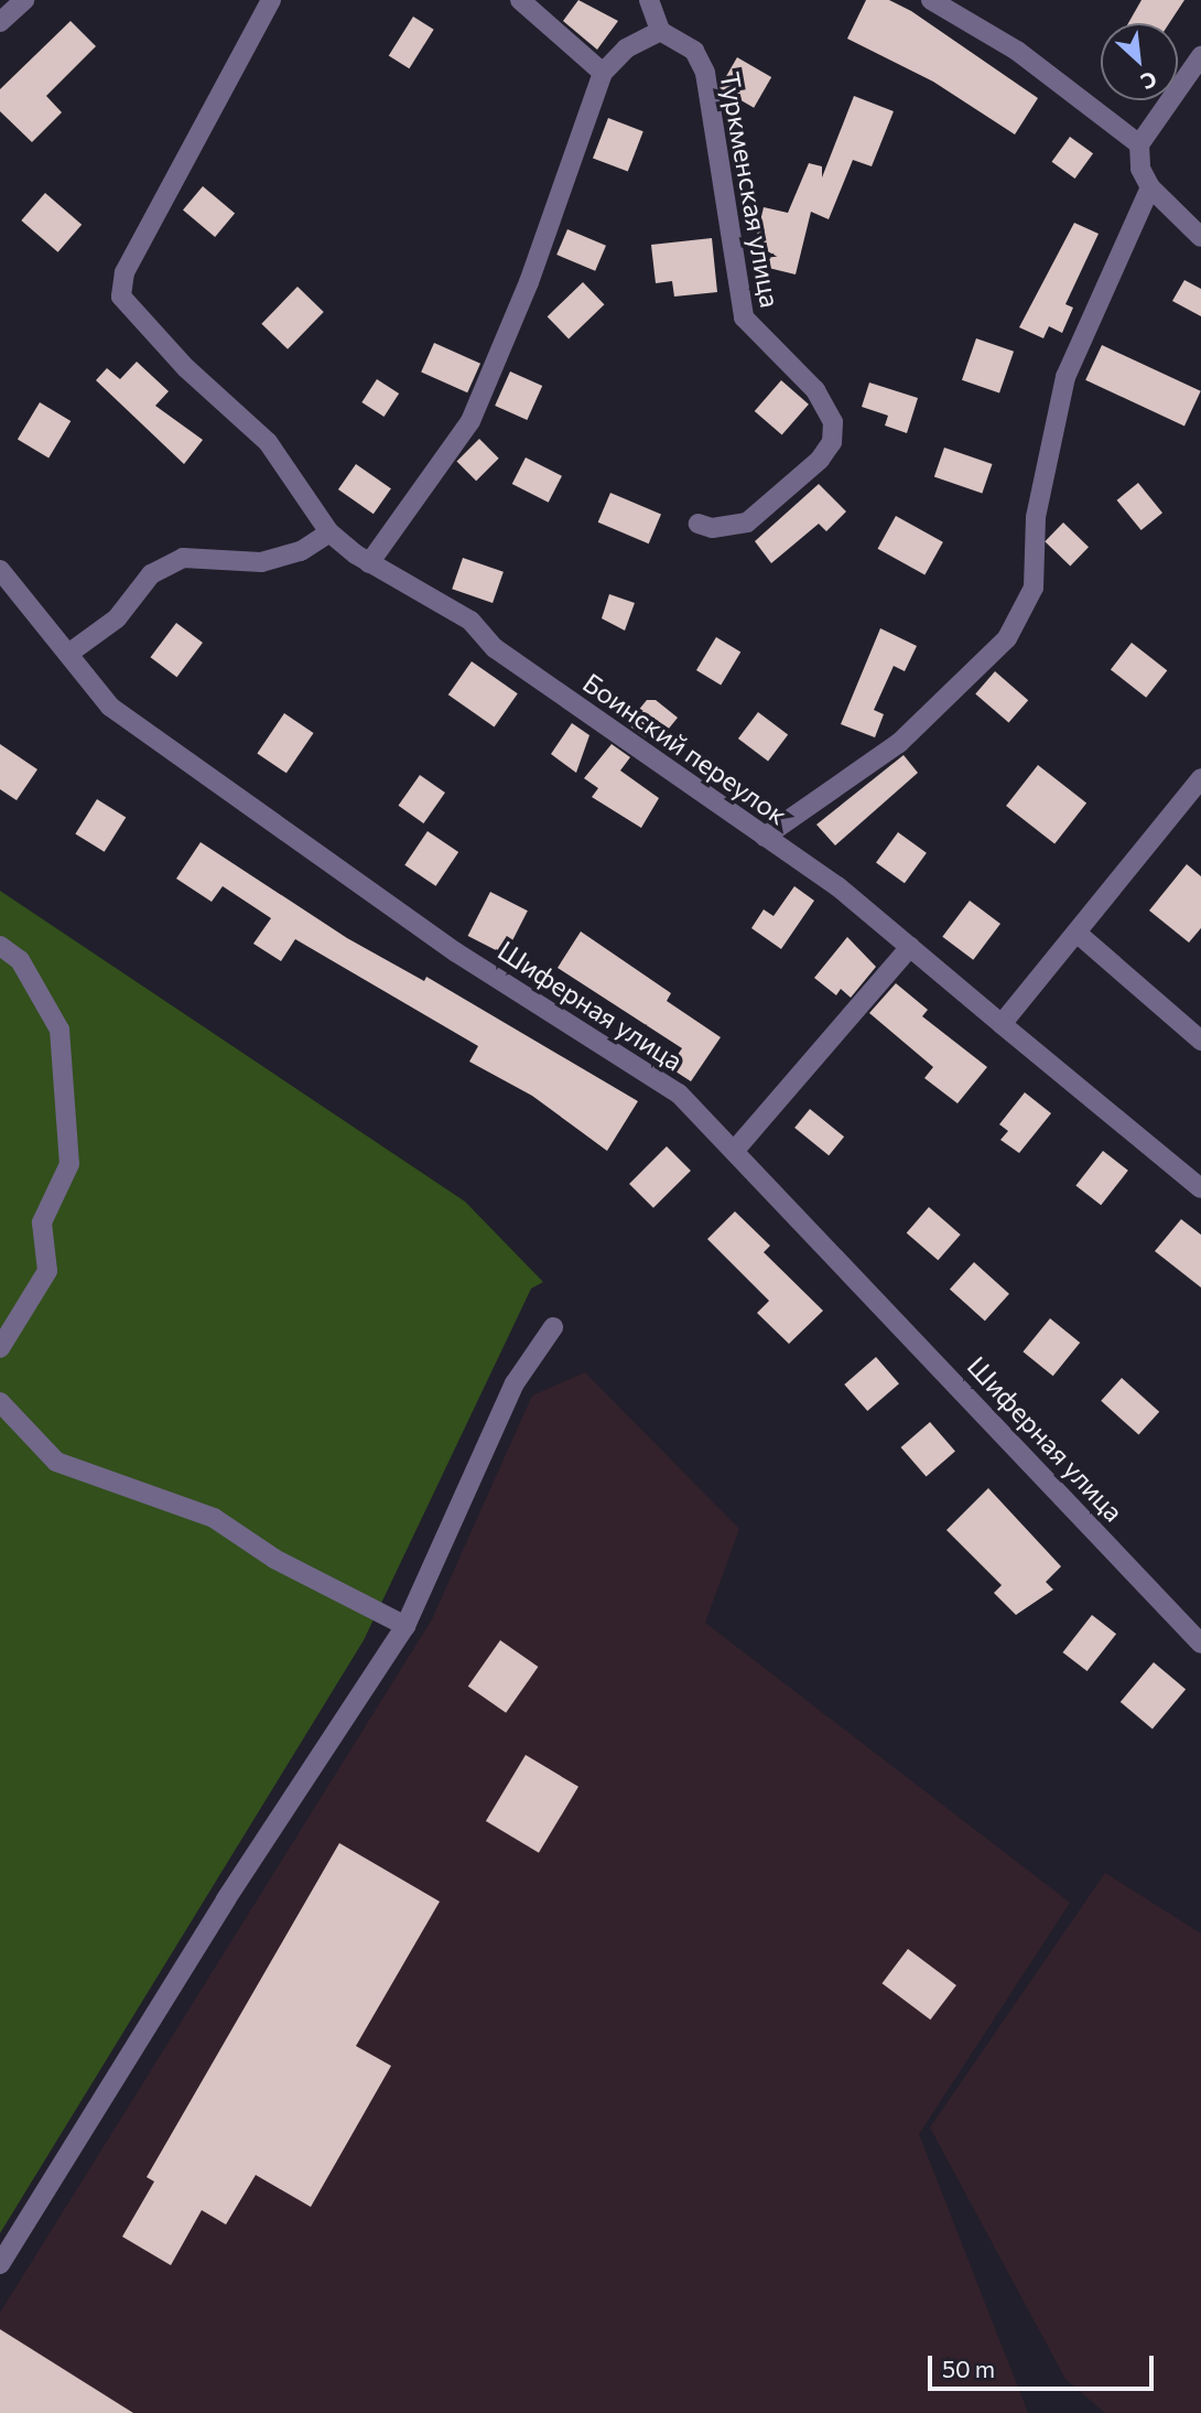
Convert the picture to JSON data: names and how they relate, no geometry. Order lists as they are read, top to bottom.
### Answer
{
  "streets": {
    "street": ["Туркменская улица", "Боинский переулок", "Шиферная улица"]
  },
  "scale_bar": "50 m",
  "north": "bottom right"
}
